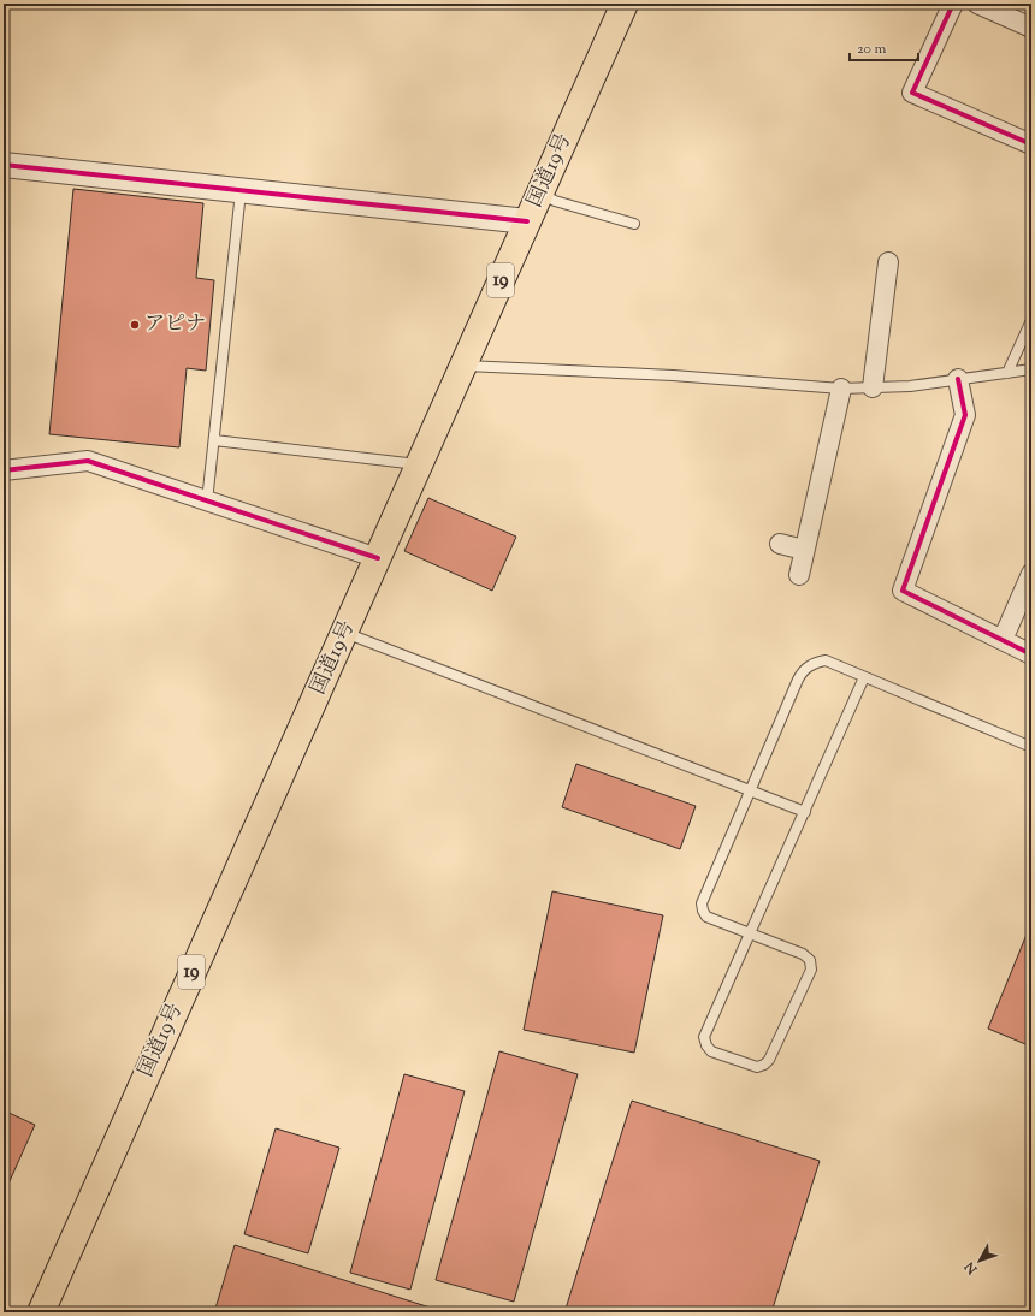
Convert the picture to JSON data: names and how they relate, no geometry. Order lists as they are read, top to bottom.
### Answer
{
  "streets": {
    "highway": ["国道19号", "19"]
  },
  "places": ["アピナ"],
  "scale_bar": "20 m",
  "north": "bottom left"
}
